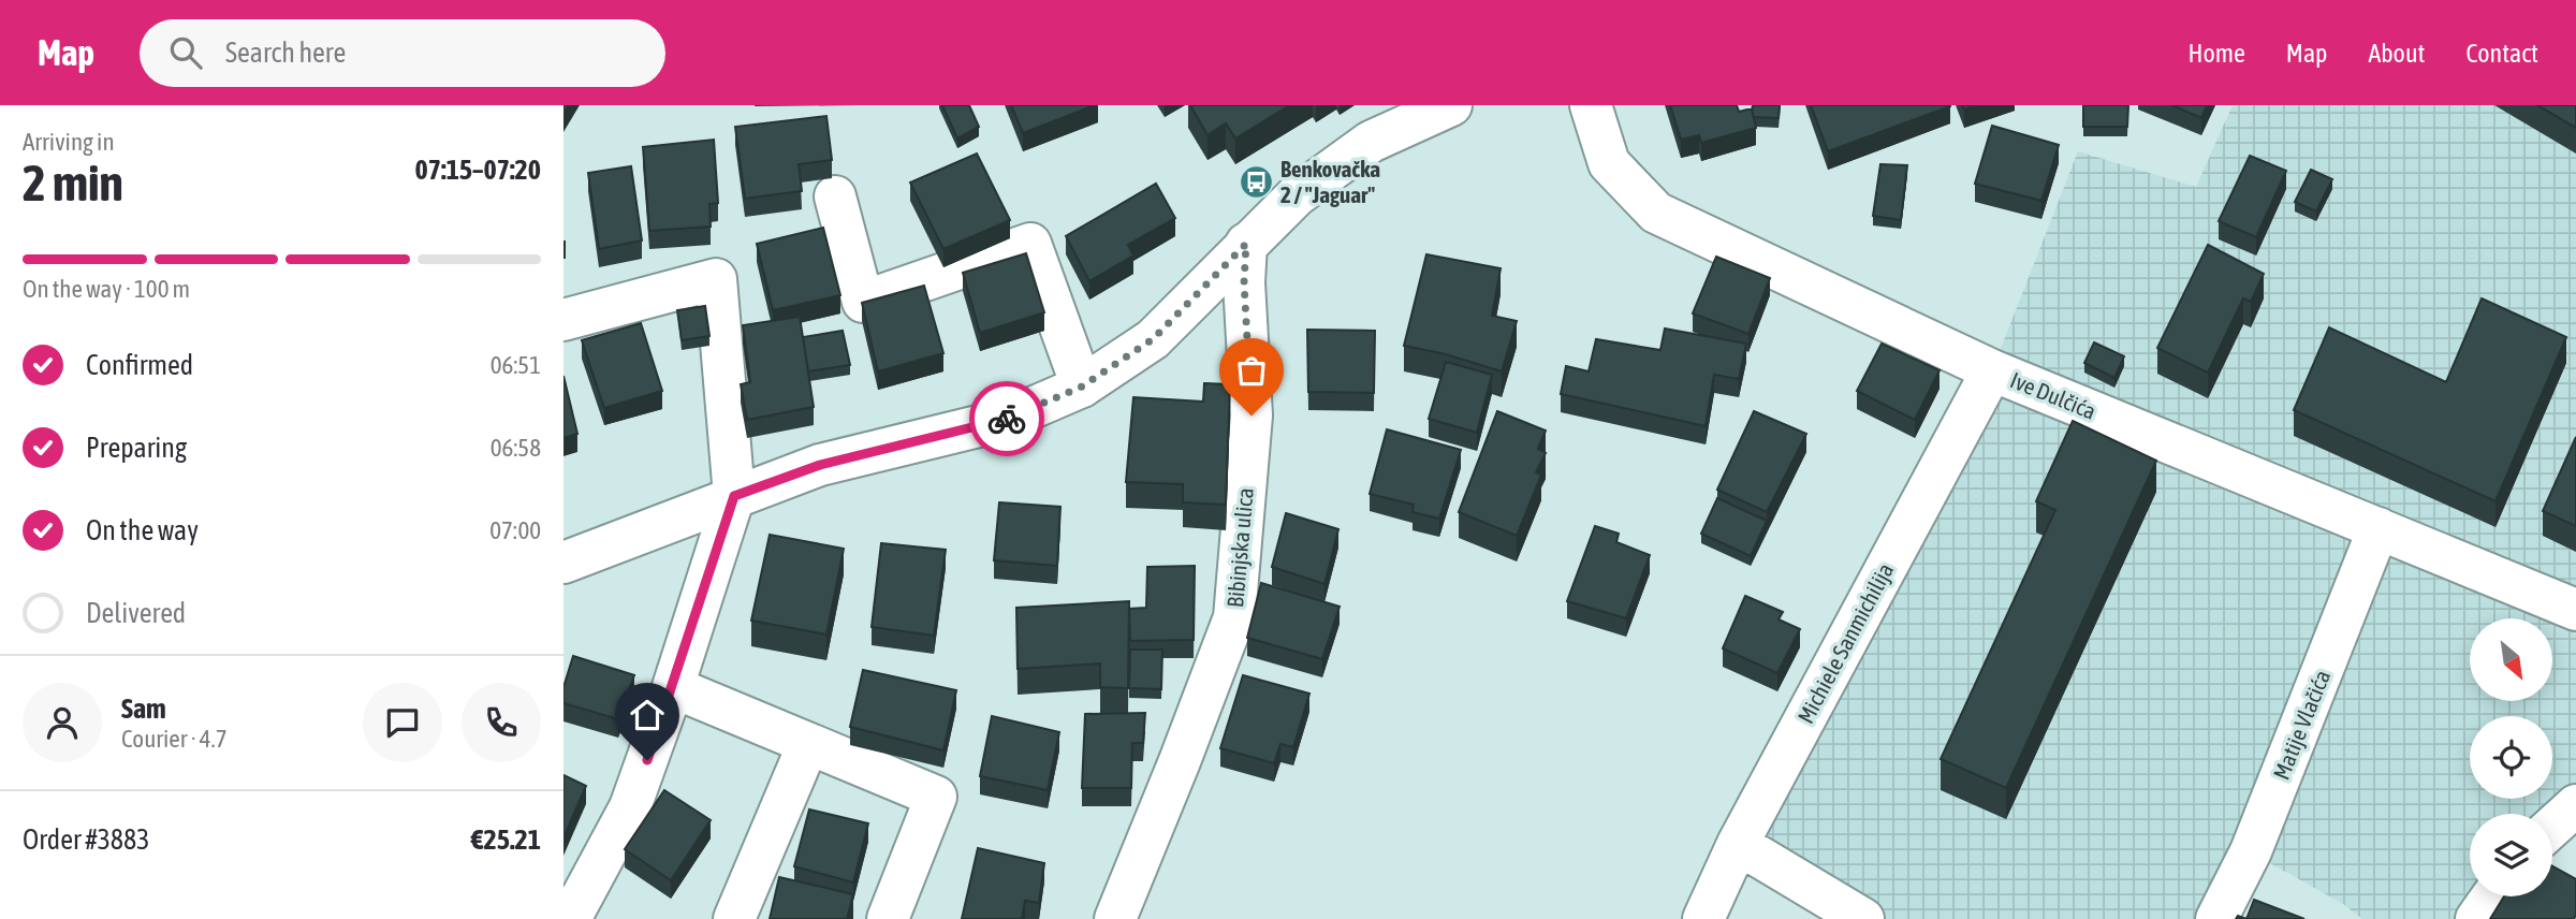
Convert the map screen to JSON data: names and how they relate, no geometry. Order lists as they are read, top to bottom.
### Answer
{
  "streets": {
    "street": [
      "Ive Dulčića",
      "Bibinjska ulica",
      "Michiele Sanmichilija",
      "Matije Vlačića"
    ]
  },
  "crossings": [
    ["Ive Dulčića", "Michiele Sanmichilija"],
    ["Ive Dulčića", "Matije Vlačića"]
  ],
  "places": {
    "bus stop": ["Benkovačka 2 / \"Jaguar\""]
  },
  "north": "bottom right",
  "page": {
    "header": "Map",
    "search": "Search here",
    "nav": [
      "Home",
      "Map",
      "About",
      "Contact"
    ],
    "heading": ["2 min", "Arriving in", "07:15–07:20"],
    "panel": [
      "Sam",
      "Courier · 4.7",
      "Order #3883",
      "€25.21"
    ],
    "bar": "On the way · 100 m",
    "list": [
      ["Confirmed", "06:51"],
      ["Preparing", "06:58"],
      ["On the way", "07:00"],
      "Delivered"
    ]
  }
}
